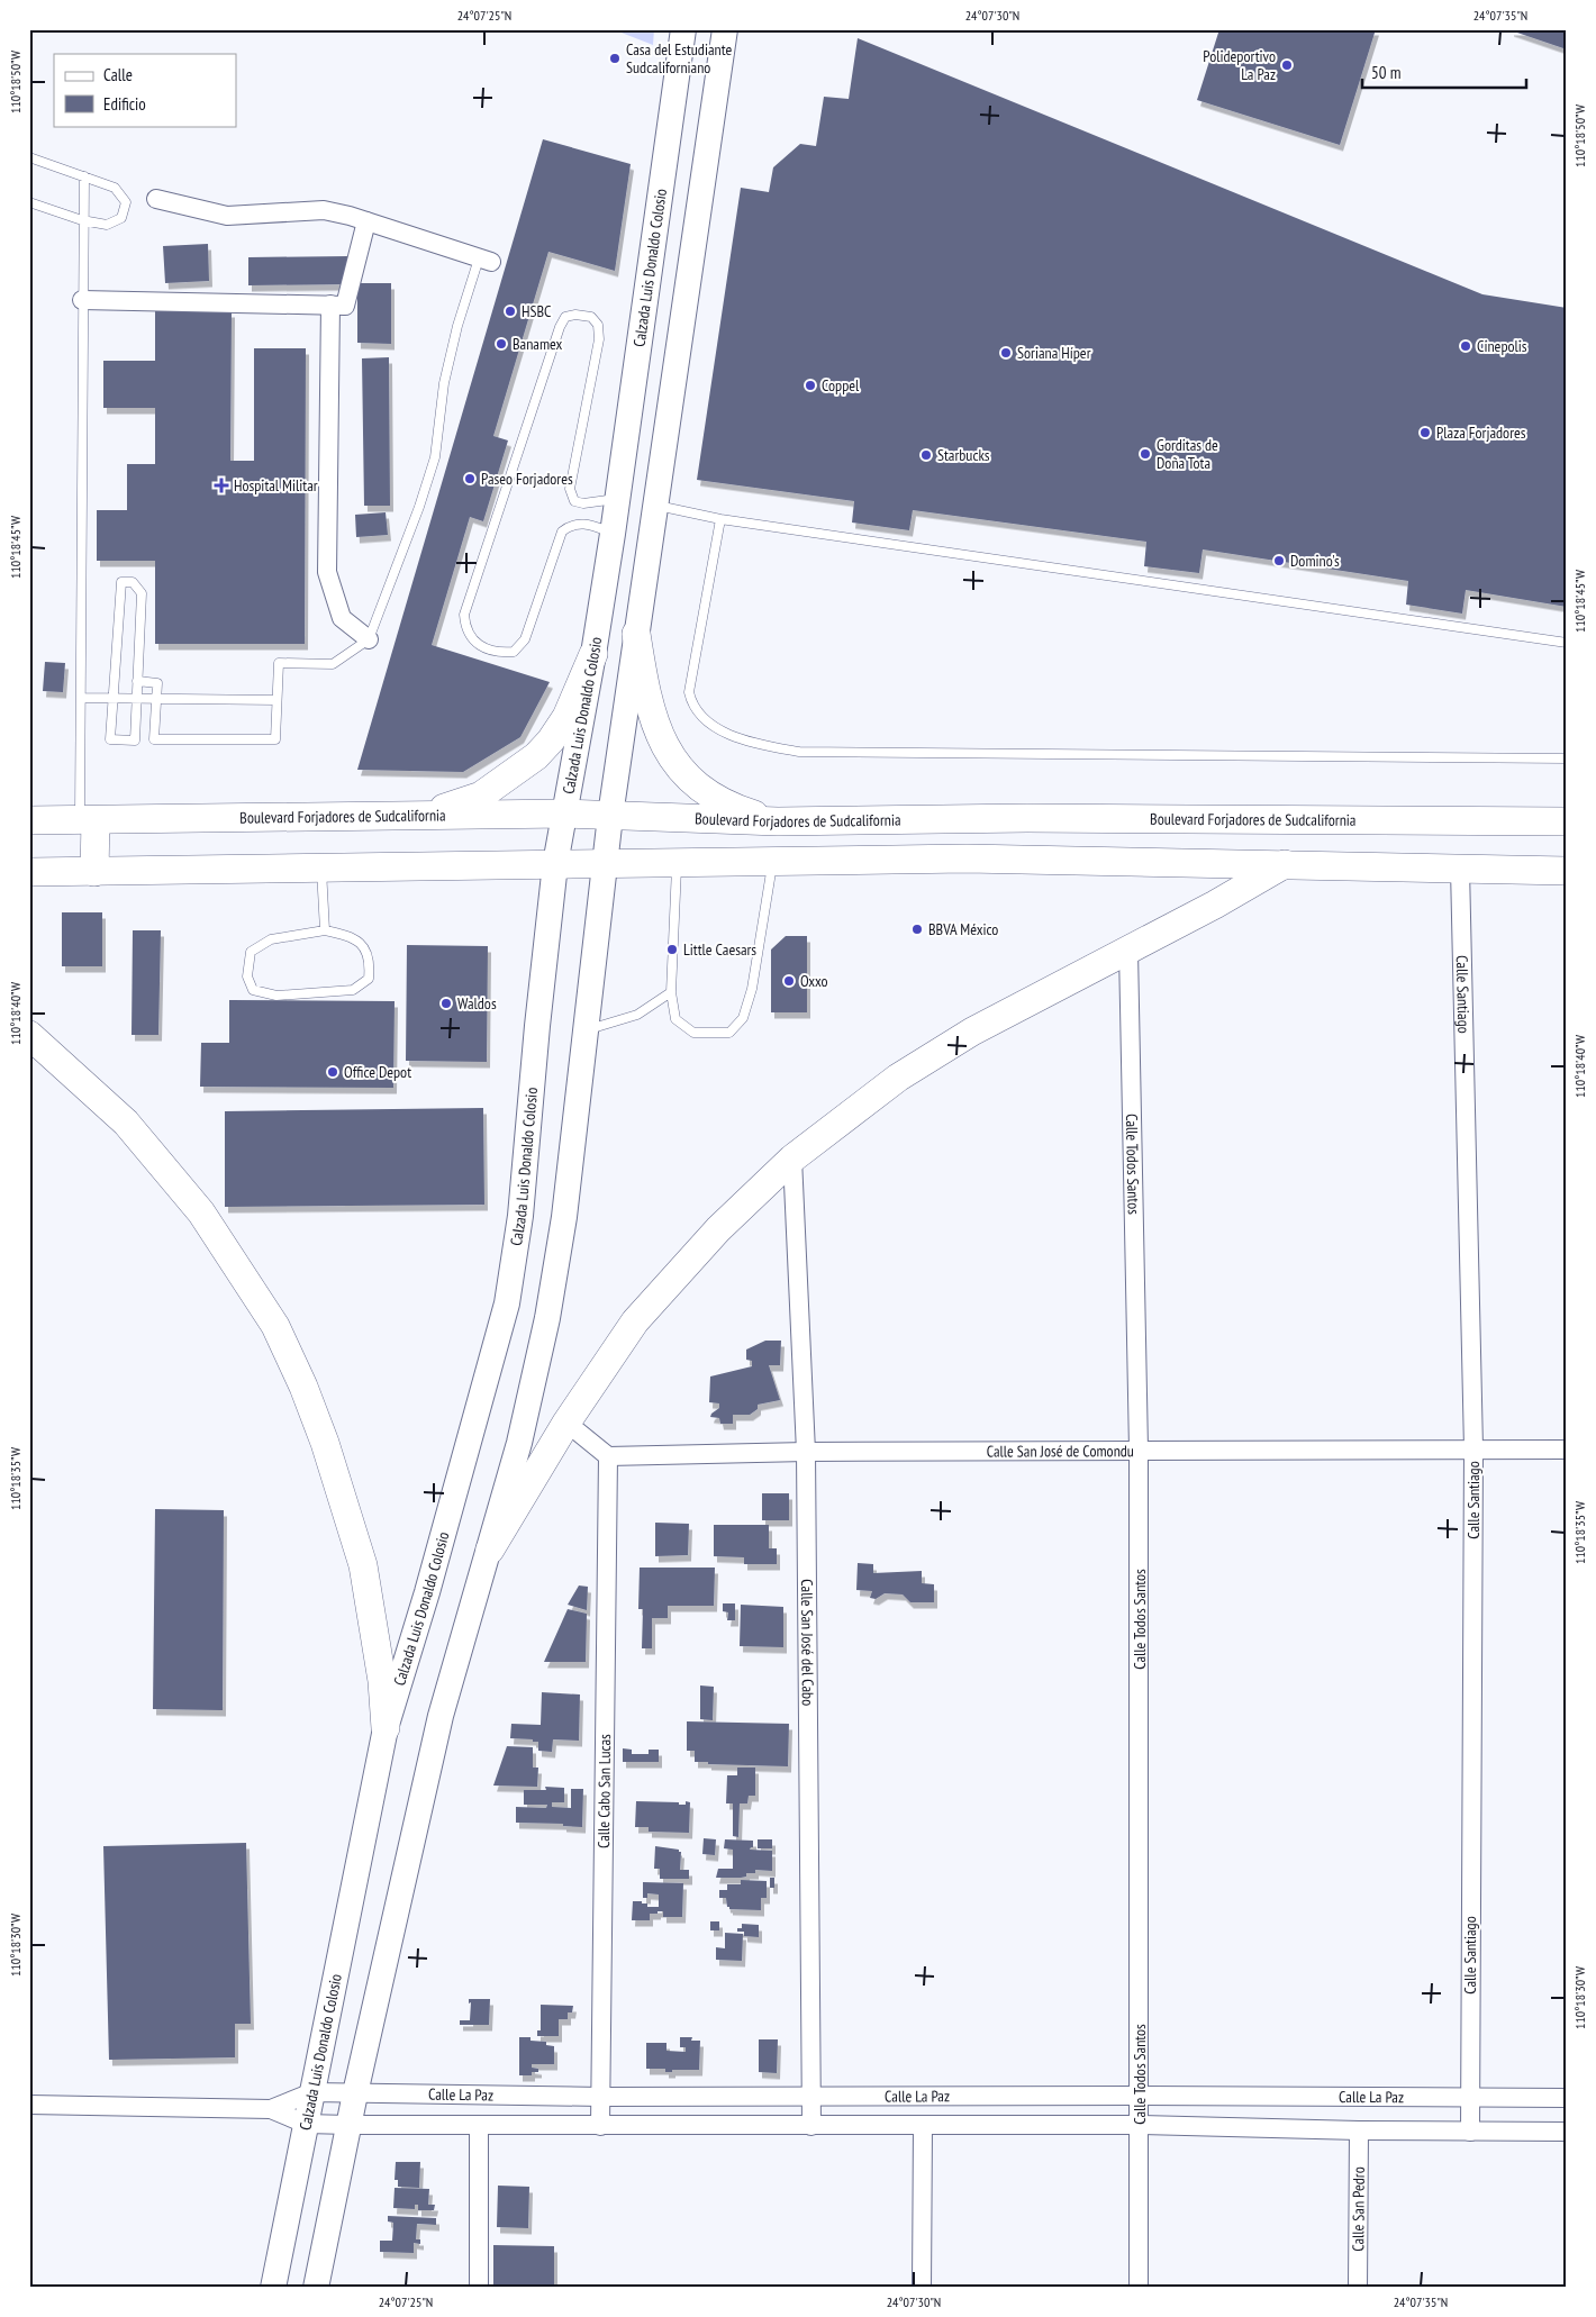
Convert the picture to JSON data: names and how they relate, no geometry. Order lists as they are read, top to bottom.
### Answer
{
  "streets": {
    "main road": ["Calzada Luis Donaldo Colosio", "Boulevard Forjadores de Sudcalifornia"],
    "street": [
      "Calle Santiago",
      "Calle Todos Santos",
      "Calle San José de Comondu",
      "Calle San José del Cabo",
      "Calle Cabo San Lucas",
      "Calle La Paz",
      "Calle San Pedro"
    ]
  },
  "crossings": [
    ["Calzada Luis Donaldo Colosio", "Boulevard Forjadores de Sudcalifornia"],
    ["Calzada Luis Donaldo Colosio", "Calle La Paz"],
    ["Calle Santiago", "Calle San José de Comondu"],
    ["Calle Santiago", "Calle La Paz"],
    ["Calle Todos Santos", "Calle San José de Comondu"],
    ["Calle Todos Santos", "Calle La Paz"],
    ["Calle San José de Comondu", "Calle San José del Cabo"],
    ["Calle San José de Comondu", "Calle Cabo San Lucas"],
    ["Calle San José del Cabo", "Calle La Paz"],
    ["Calle Cabo San Lucas", "Calle La Paz"],
    ["Calle La Paz", "Calle San Pedro"]
  ],
  "places": {
    "other": [
      "Casa del Estudiante Sudcaliforniano",
      "Polideportivo La Paz",
      "HSBC",
      "Banamex",
      "Cinepolis",
      "Soriana Híper",
      "Coppel",
      "Plaza Forjadores",
      "Gorditas de Doña Tota",
      "Starbucks",
      "Paseo Forjadores",
      "Domino's",
      "BBVA México",
      "Little Caesars",
      "Oxxo",
      "Waldos",
      "Office Depot"
    ],
    "health": ["Hospital Militar"]
  },
  "legend": ["Calle", "Edificio"],
  "scale_bar": "50 m",
  "coordinates": [
    "24°07'25\"N",
    "24°07'30\"N",
    "24°07'35\"N",
    "110°18'50\"W",
    "110°18'45\"W",
    "110°18'40\"W",
    "110°18'35\"W",
    "110°18'30\"W"
  ]
}
